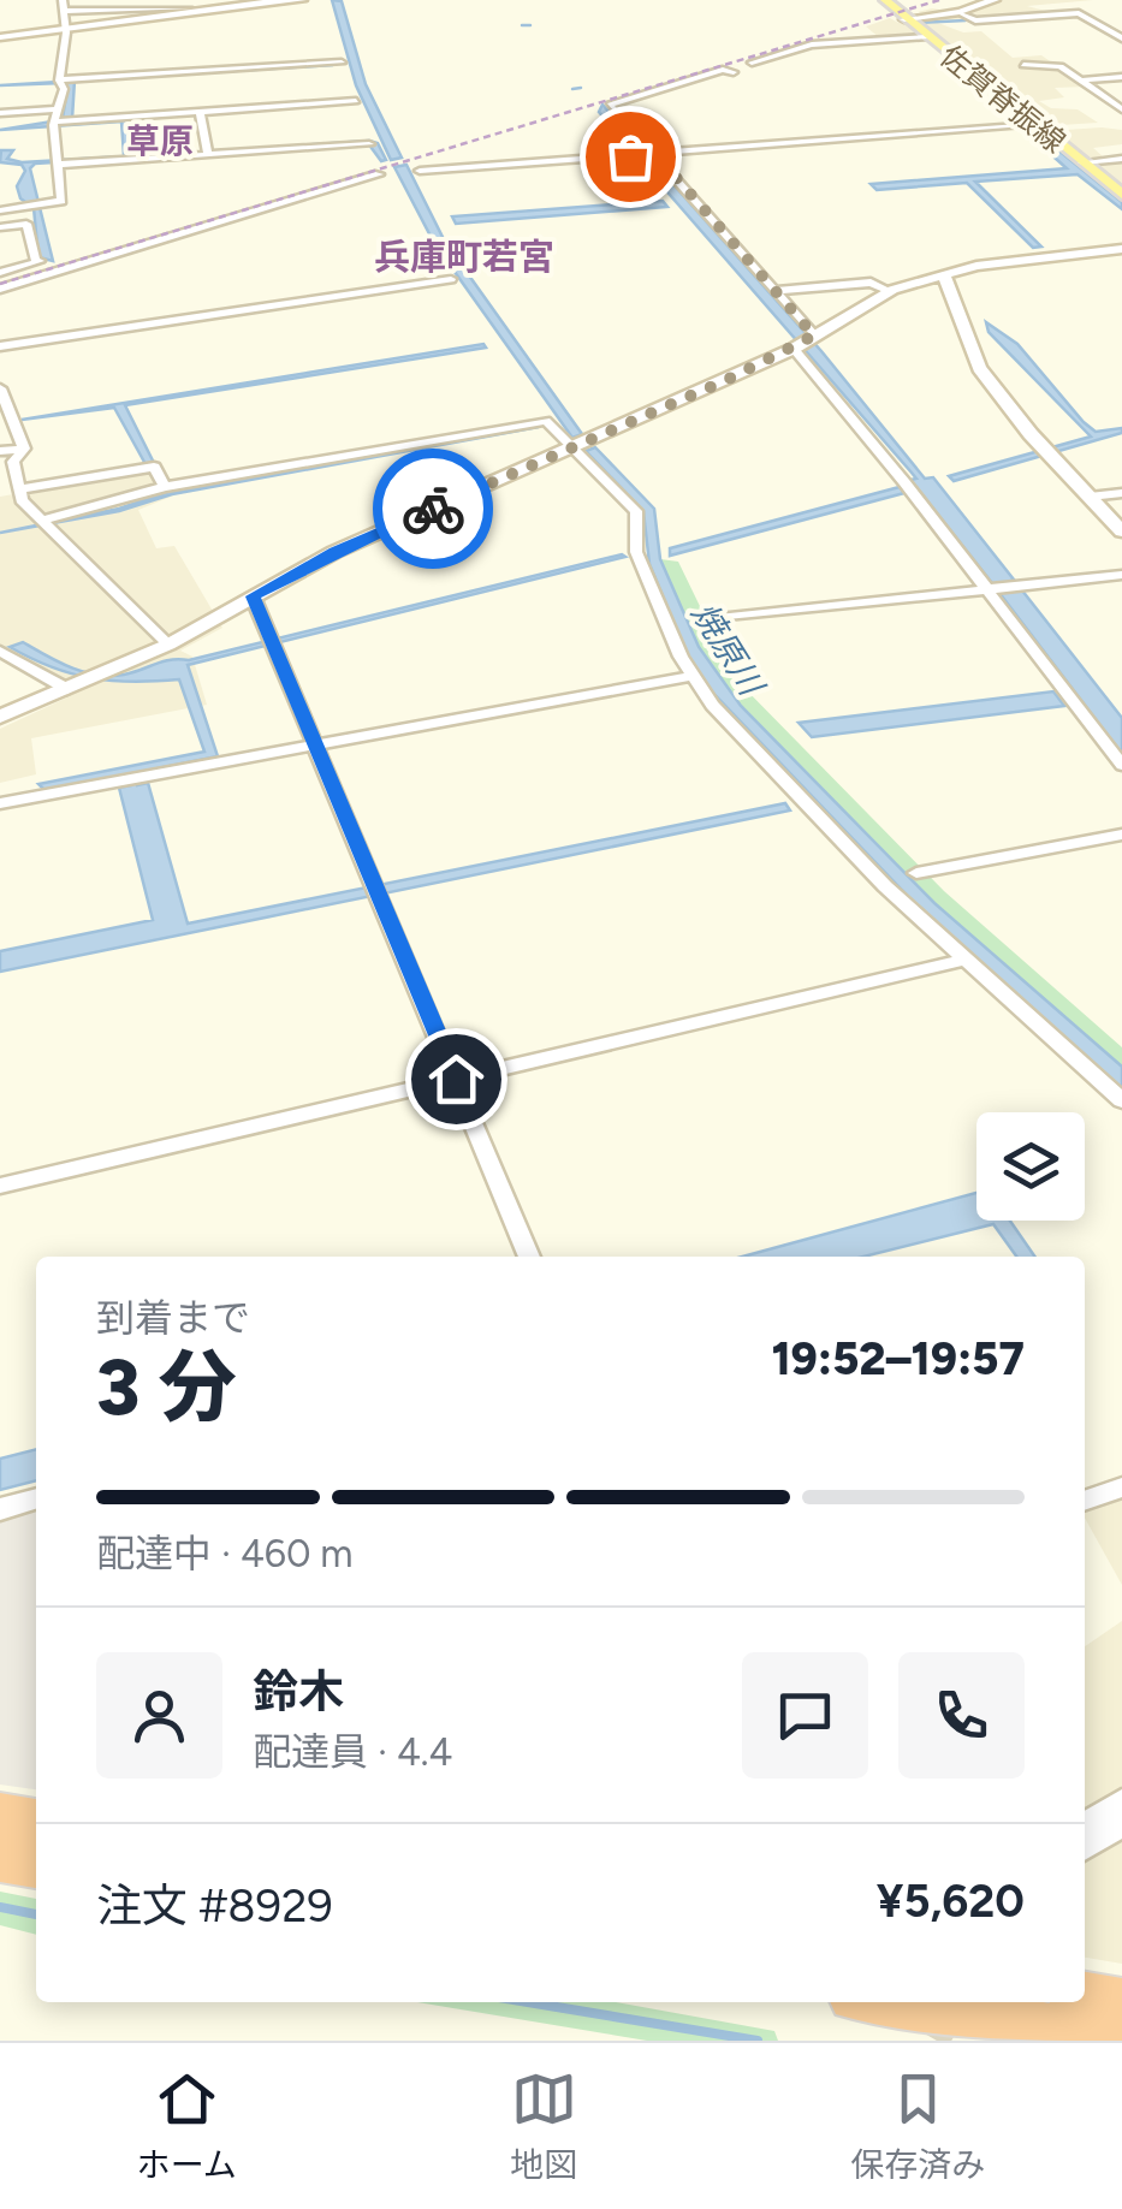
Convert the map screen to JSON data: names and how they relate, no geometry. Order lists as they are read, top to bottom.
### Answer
{
  "streets": {
    "main road": ["佐賀脊振線"]
  },
  "districts": ["草原", "兵庫町若宮"],
  "water": ["焼原川"],
  "page": {
    "heading": ["3 分", "到着まで", "19:52–19:57"],
    "panel": [
      "鈴木",
      "配達員 · 4.4",
      "注文 #8929",
      "¥5,620"
    ],
    "bar": "配達中 · 460 m",
    "tabs": ["ホーム", "地図", "保存済み"]
  }
}
